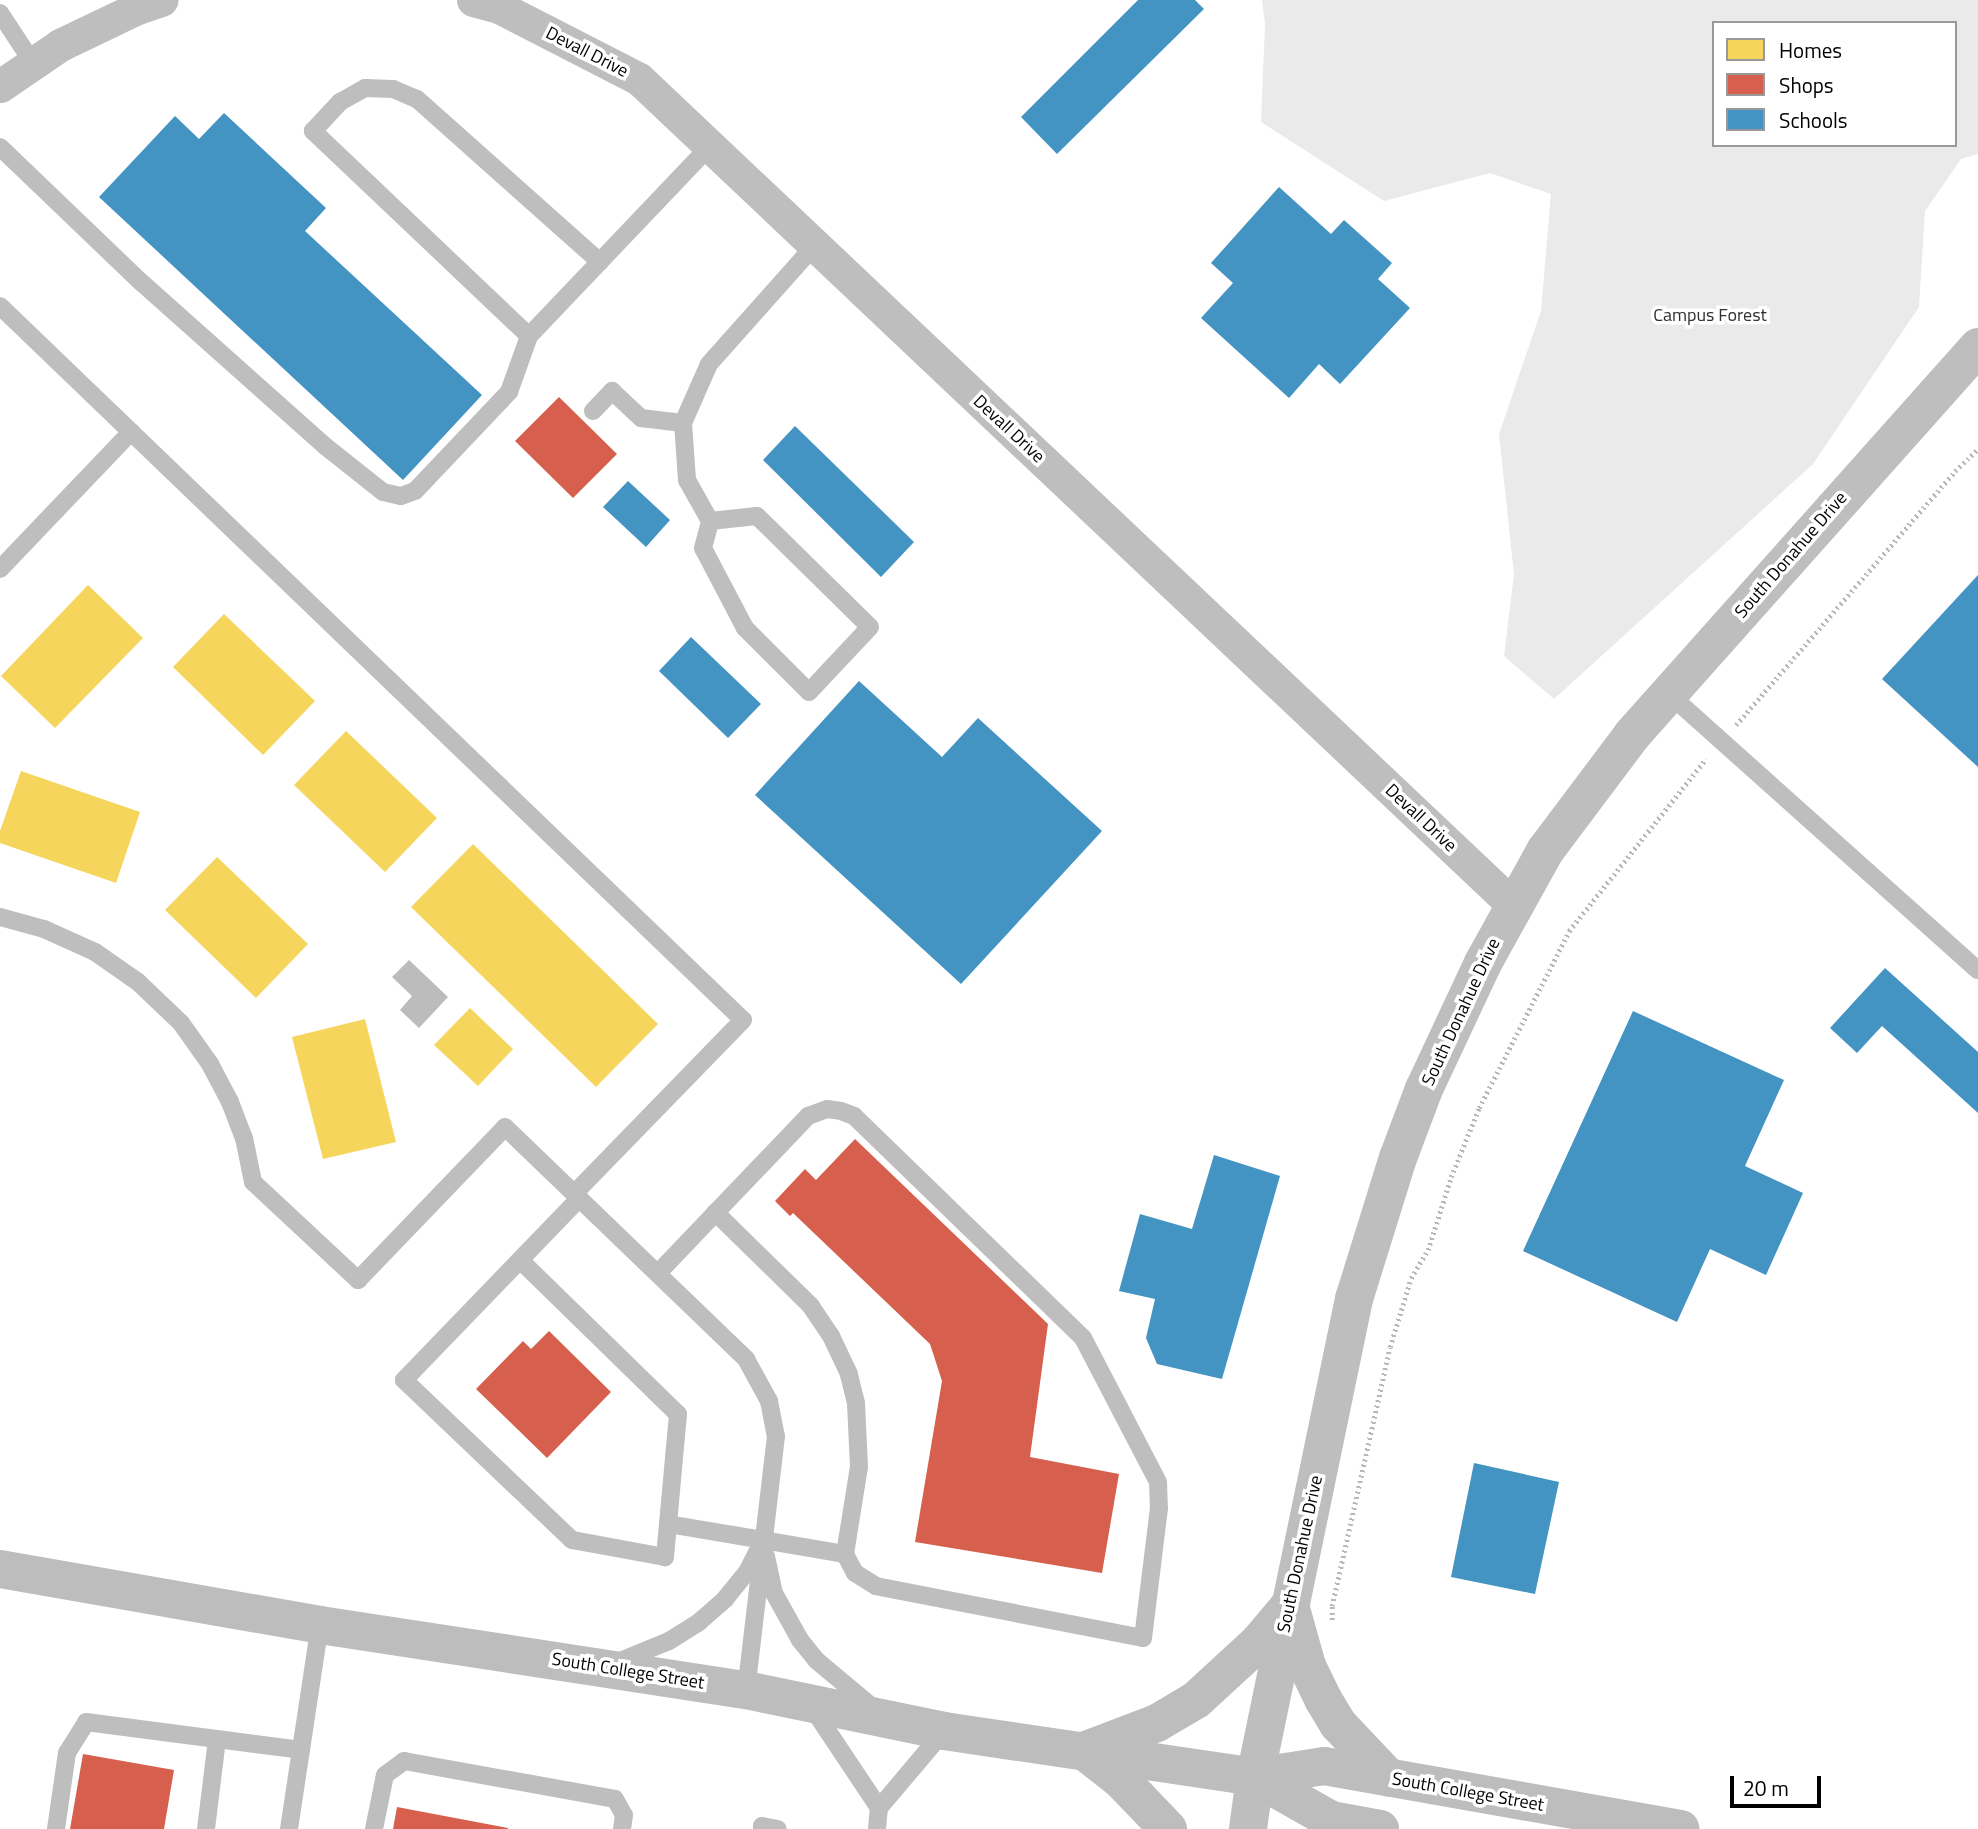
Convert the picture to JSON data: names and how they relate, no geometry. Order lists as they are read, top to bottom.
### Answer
{
  "streets": {
    "main road": ["South College Street"],
    "street": ["Devall Drive", "South Donahue Drive"]
  },
  "crossings": [
    ["Devall Drive", "South Donahue Drive"],
    ["South Donahue Drive", "South College Street"]
  ],
  "parks": ["Campus Forest"],
  "legend": ["Homes", "Shops", "Schools"],
  "scale_bar": "20 m"
}
